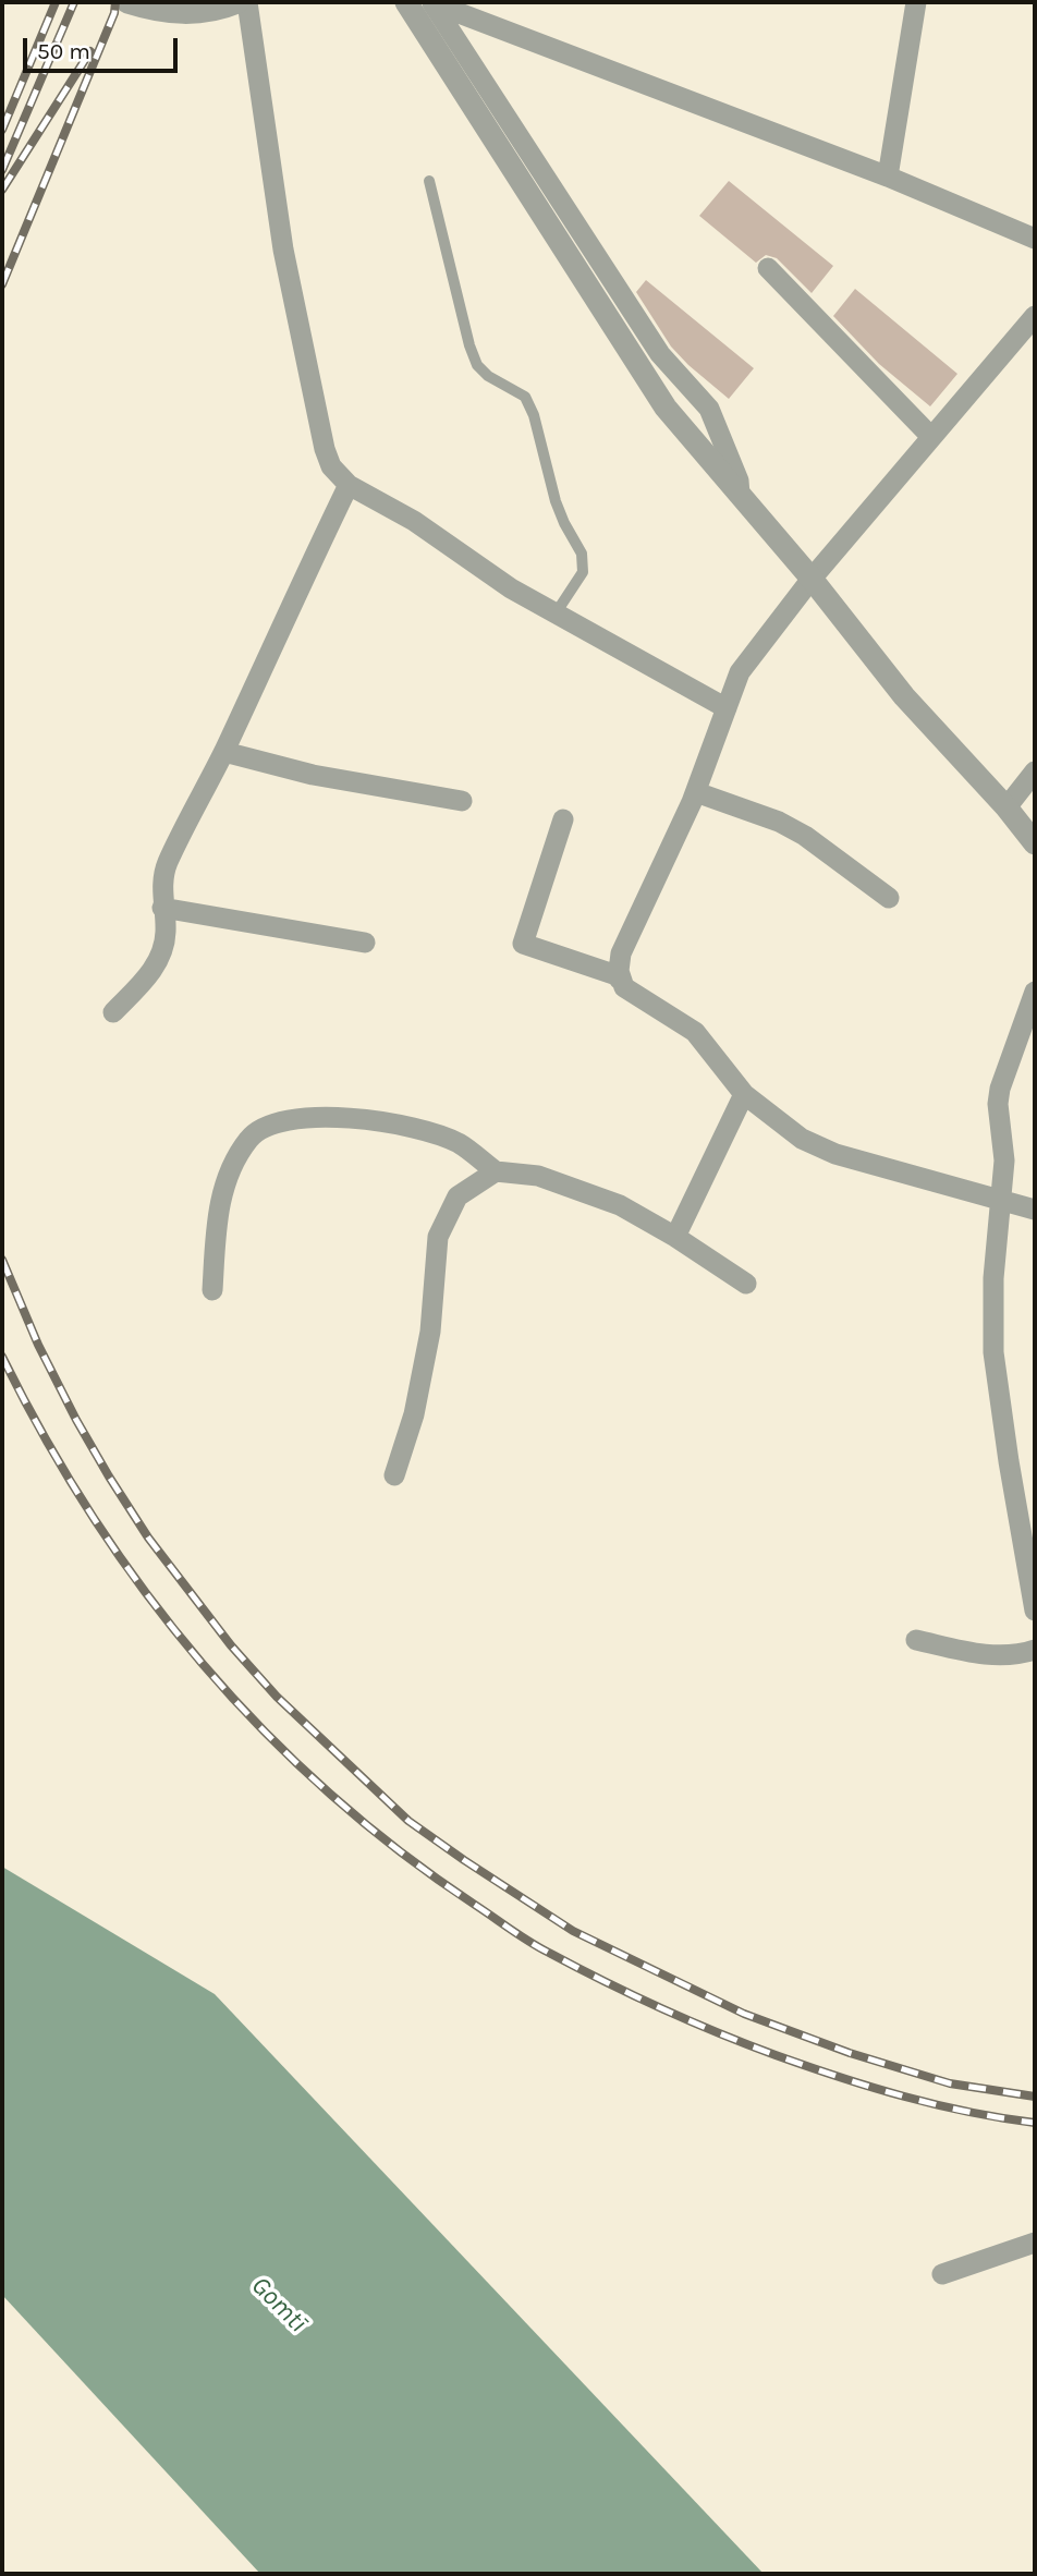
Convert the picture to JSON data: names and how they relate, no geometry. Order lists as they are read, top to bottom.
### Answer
{
  "water": ["Gomtī"],
  "scale_bar": "50 m"
}
